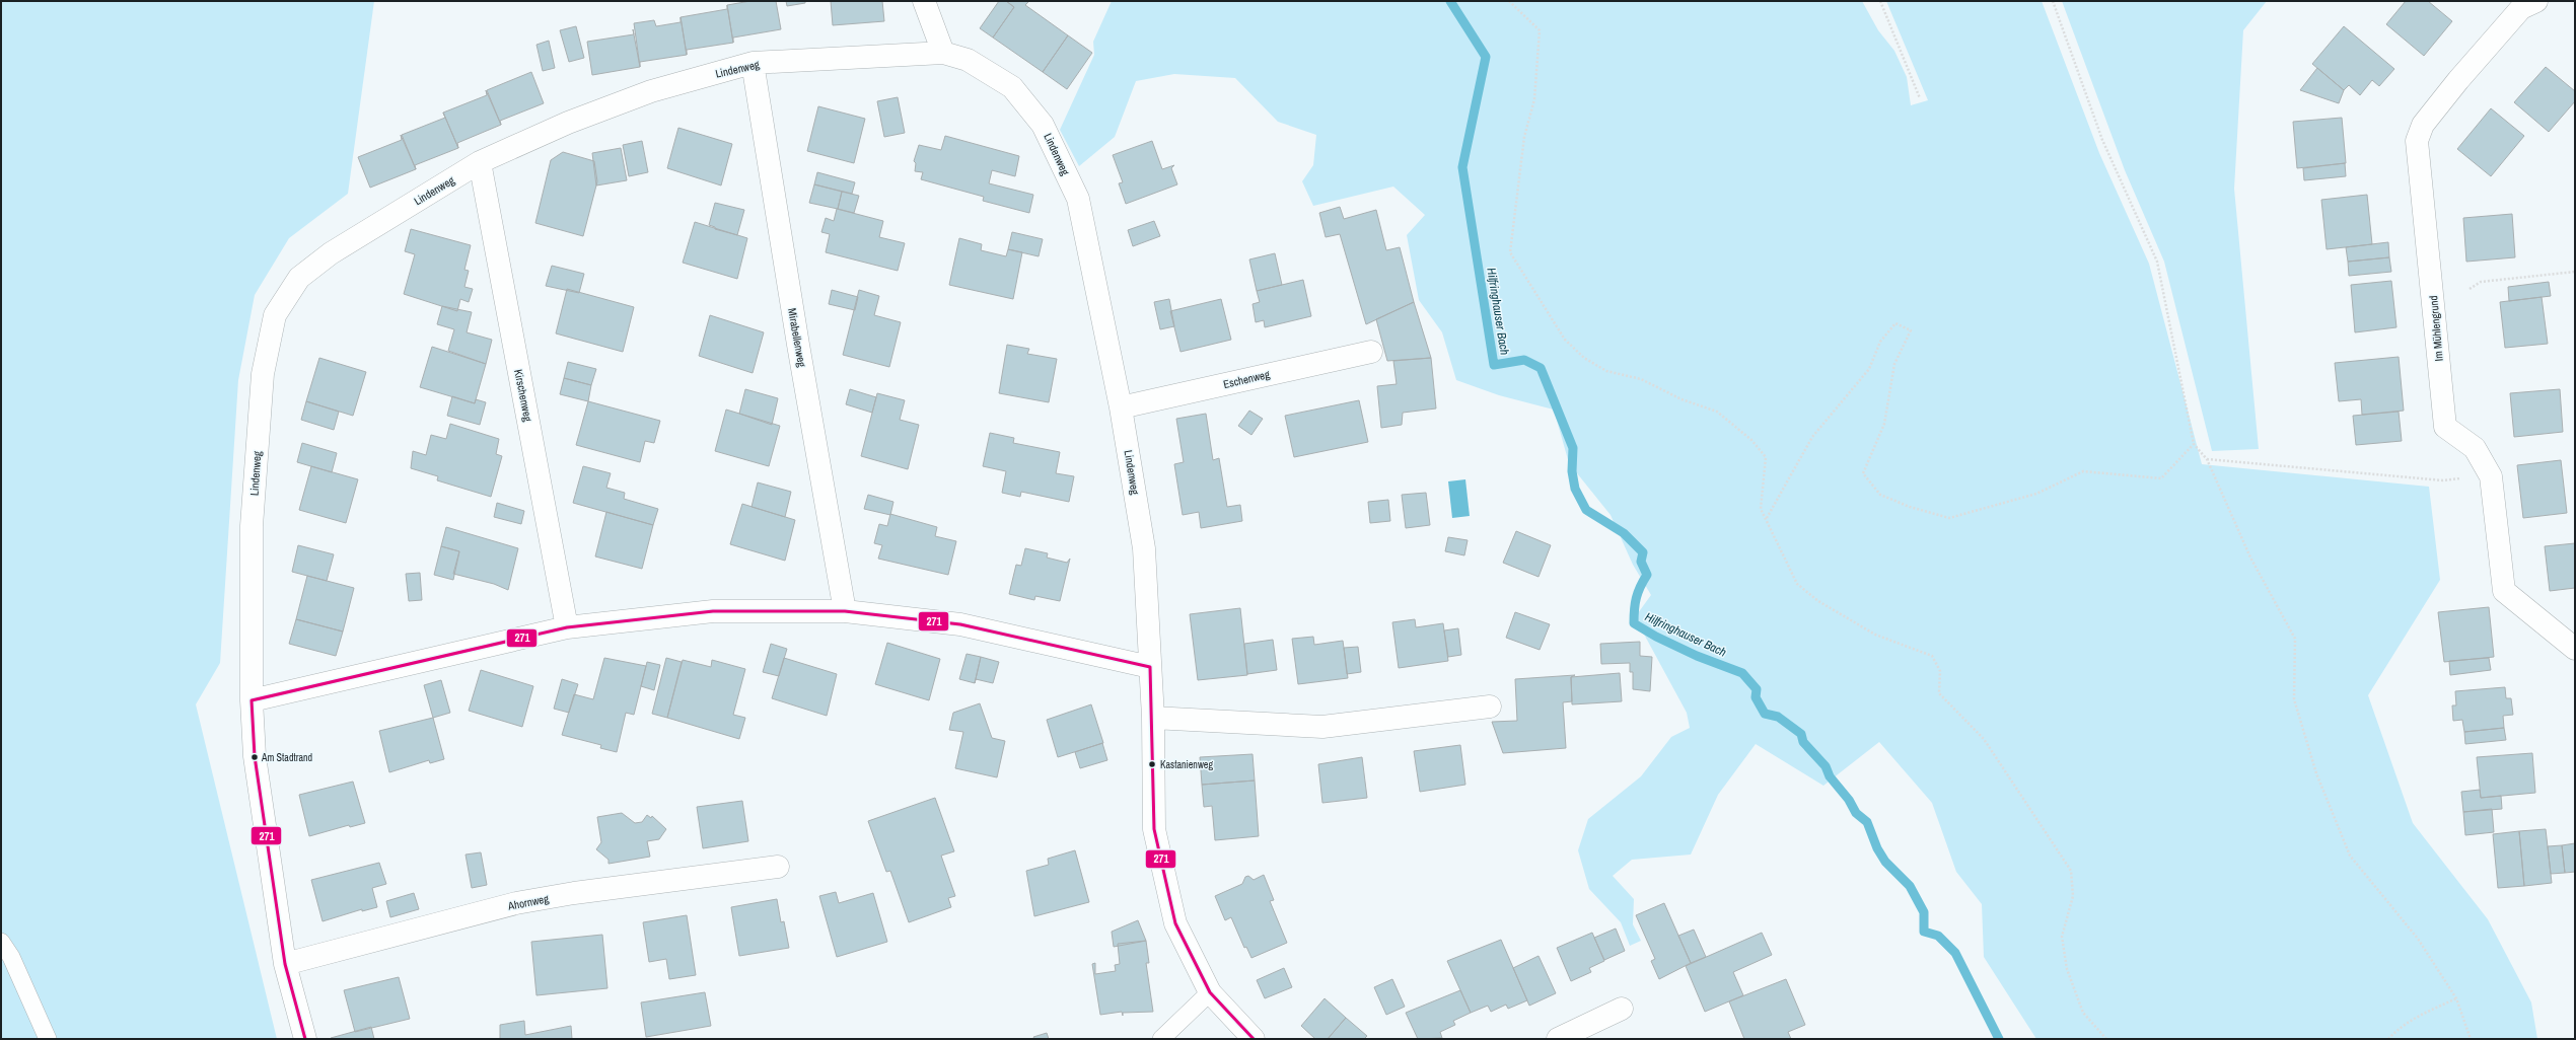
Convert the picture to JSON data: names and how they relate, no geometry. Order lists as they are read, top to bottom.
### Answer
{
  "streets": {
    "street": [
      "Lindenweg",
      "Im Mühlengrund",
      "Mirabellenweg",
      "Eschenweg",
      "Kirschenweg",
      "Ahornweg"
    ]
  },
  "crossings": [
    ["Lindenweg", "Mirabellenweg"],
    ["Lindenweg", "Eschenweg"],
    ["Lindenweg", "Kirschenweg"],
    ["Lindenweg", "Ahornweg"]
  ],
  "water": ["Hilfringhauser Bach"],
  "places": ["Am Stadtrand", "Kastanienweg"],
  "lines": ["transit line 271"]
}
